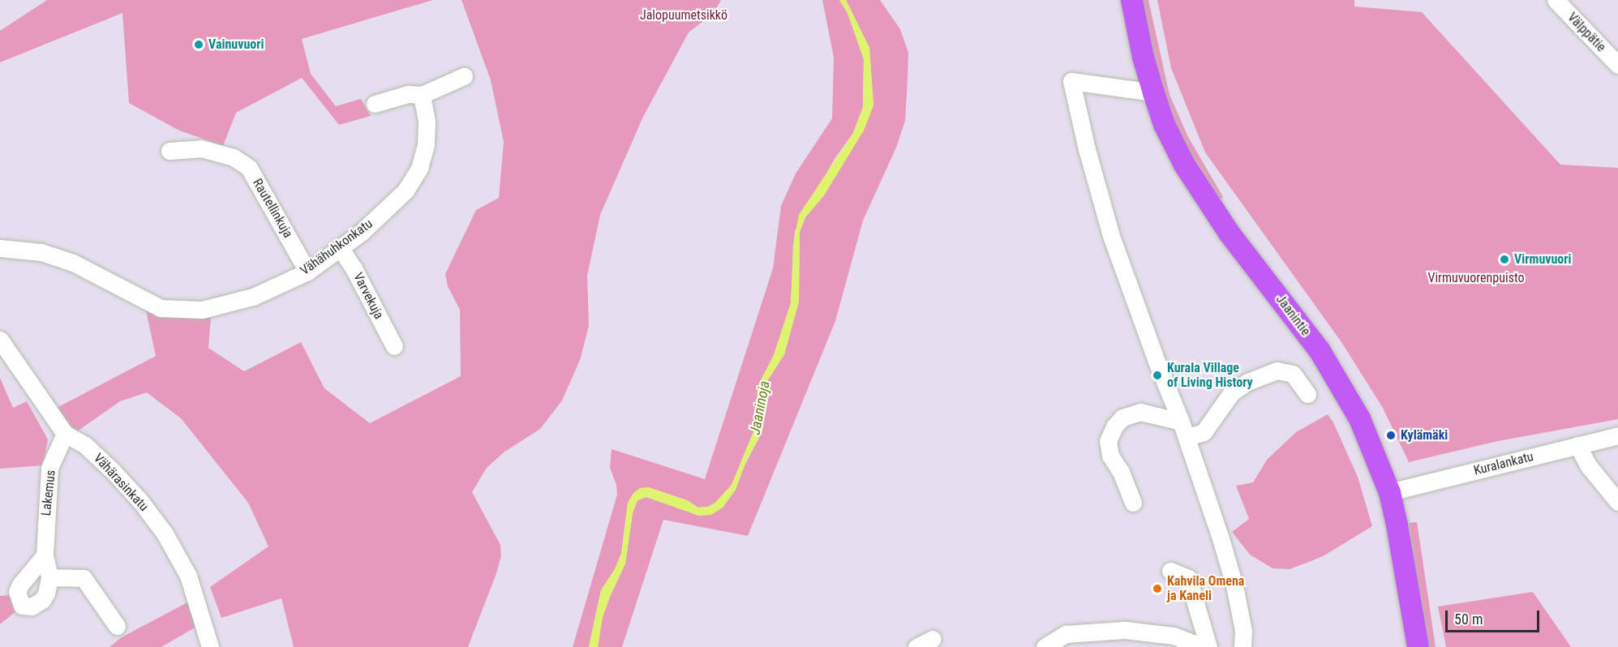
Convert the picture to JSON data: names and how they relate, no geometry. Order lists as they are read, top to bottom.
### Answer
{
  "streets": {
    "main road": ["Jaanintie"],
    "street": [
      "Välppätie",
      "Rautellinkuja",
      "Vähähuhkonkatu",
      "Varvekuja",
      "Kuralankatu",
      "Vähärasinkatu",
      "Lakemus"
    ]
  },
  "crossings": [
    ["Rautellinkuja", "Vähähuhkonkatu"],
    ["Vähähuhkonkatu", "Varvekuja"],
    ["Jaanintie", "Kuralankatu"],
    ["Vähärasinkatu", "Lakemus"]
  ],
  "water": ["Jaaninoja"],
  "parks": ["Jalopuumetsikkö", "Virmuvuorenpuisto"],
  "places": [
    "Vainuvuori",
    "Virmuvuori",
    "Kurala Village of Living History",
    "Kylämäki",
    "Kahvila Omena ja Kaneli"
  ],
  "scale_bar": "50 m"
}
